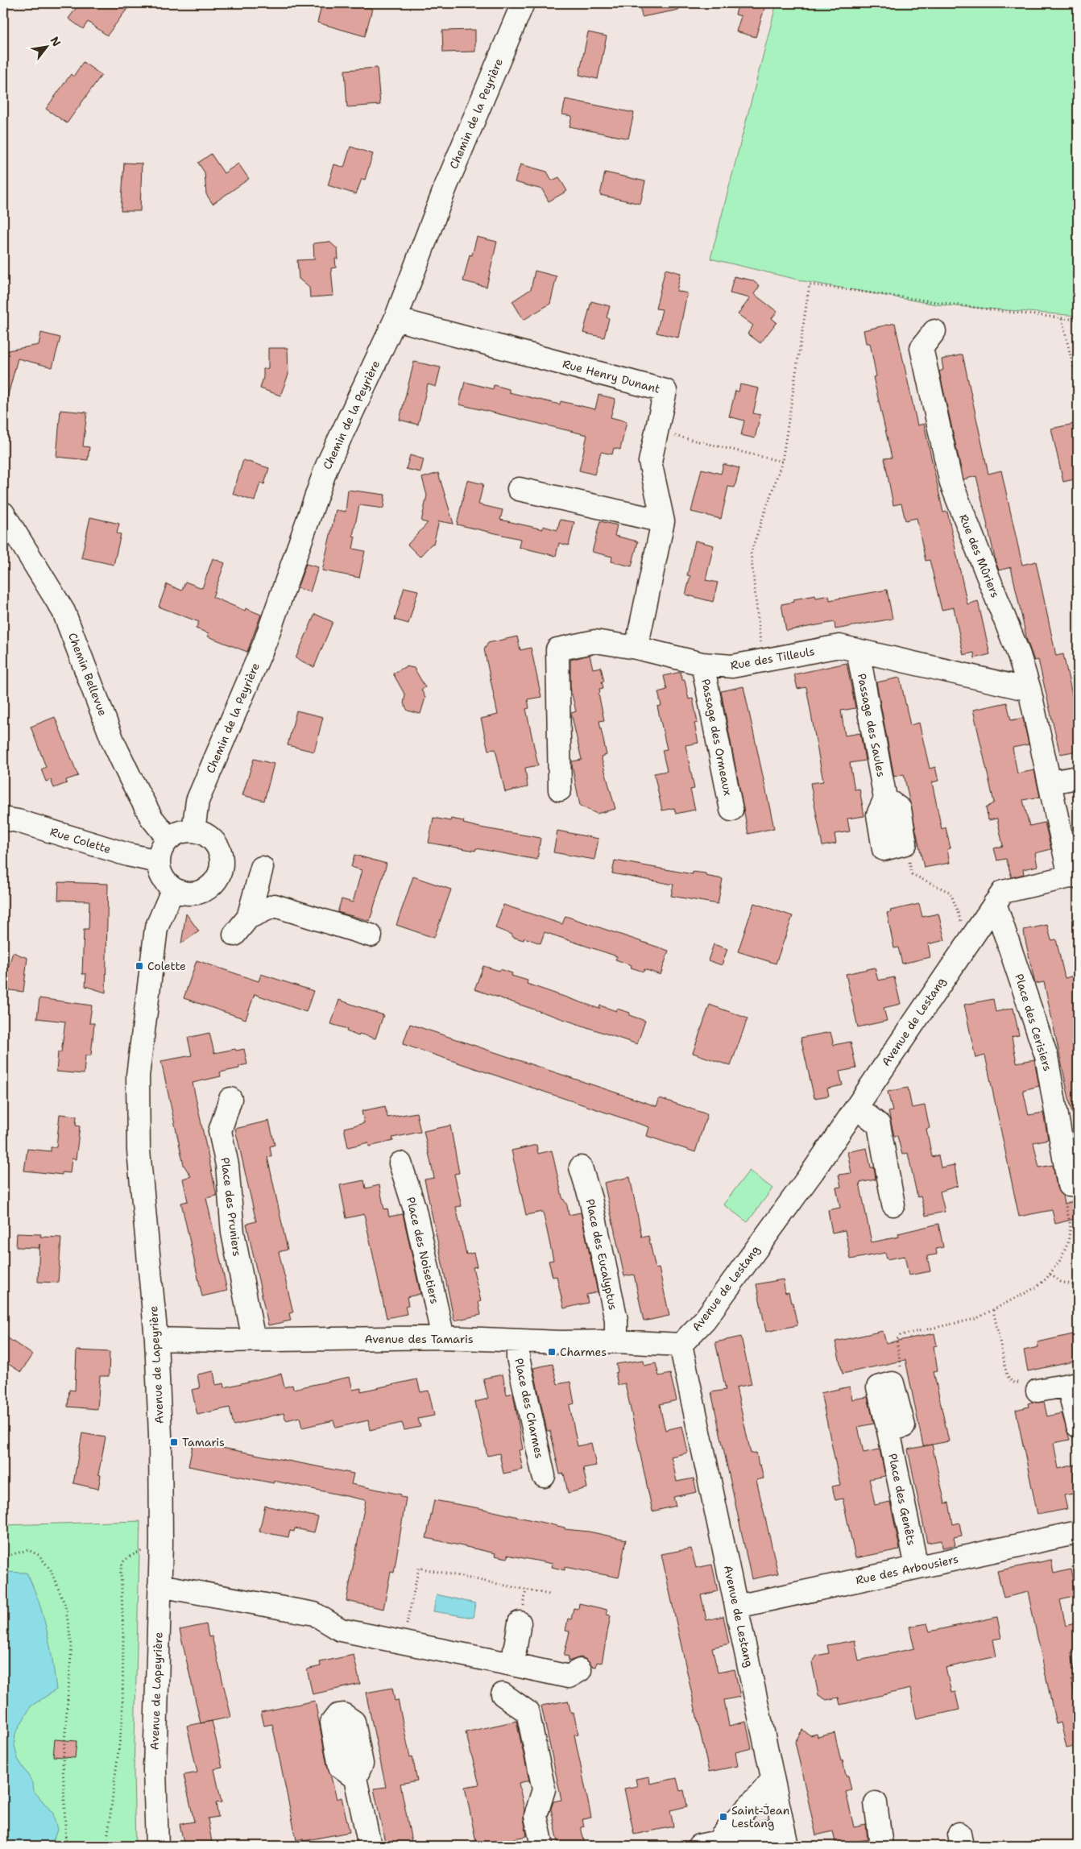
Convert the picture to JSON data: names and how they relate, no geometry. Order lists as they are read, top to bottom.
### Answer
{
  "streets": {
    "street": [
      "Chemin de la Peyrière",
      "Rue Henry Dunant",
      "Rue des Mûriers",
      "Rue des Tilleuls",
      "Chemin Bellevue",
      "Passage des Saules",
      "Passage des Ormeaux",
      "Rue Colette",
      "Avenue de Lestang",
      "Place des Cerisiers",
      "Place des Pruniers",
      "Place des Noisetiers",
      "Place des Eucalyptus",
      "Avenue des Tamaris",
      "Avenue de Lapeyrière",
      "Place des Charmes",
      "Place des Genêts",
      "Rue des Arbousiers"
    ]
  },
  "crossings": [
    ["Chemin de la Peyrière", "Rue Henry Dunant"],
    ["Chemin de la Peyrière", "Chemin Bellevue"],
    ["Chemin de la Peyrière", "Rue Colette"],
    ["Chemin de la Peyrière", "Avenue de Lapeyrière"],
    ["Rue Henry Dunant", "Rue des Tilleuls"],
    ["Rue des Mûriers", "Rue des Tilleuls"],
    ["Rue des Mûriers", "Avenue de Lestang"],
    ["Rue des Tilleuls", "Passage des Saules"],
    ["Rue des Tilleuls", "Passage des Ormeaux"],
    ["Chemin Bellevue", "Rue Colette"],
    ["Chemin Bellevue", "Avenue de Lapeyrière"],
    ["Rue Colette", "Avenue de Lapeyrière"],
    ["Avenue de Lestang", "Place des Cerisiers"],
    ["Avenue de Lestang", "Avenue des Tamaris"],
    ["Avenue de Lestang", "Rue des Arbousiers"],
    ["Place des Pruniers", "Avenue des Tamaris"],
    ["Place des Noisetiers", "Avenue des Tamaris"],
    ["Place des Eucalyptus", "Avenue des Tamaris"],
    ["Avenue des Tamaris", "Avenue de Lapeyrière"],
    ["Avenue des Tamaris", "Place des Charmes"],
    ["Place des Genêts", "Rue des Arbousiers"]
  ],
  "places": {
    "transit": [
      "Colette",
      "Charmes",
      "Tamaris",
      "Saint-Jean Lestang"
    ]
  },
  "north": "top right"
}
